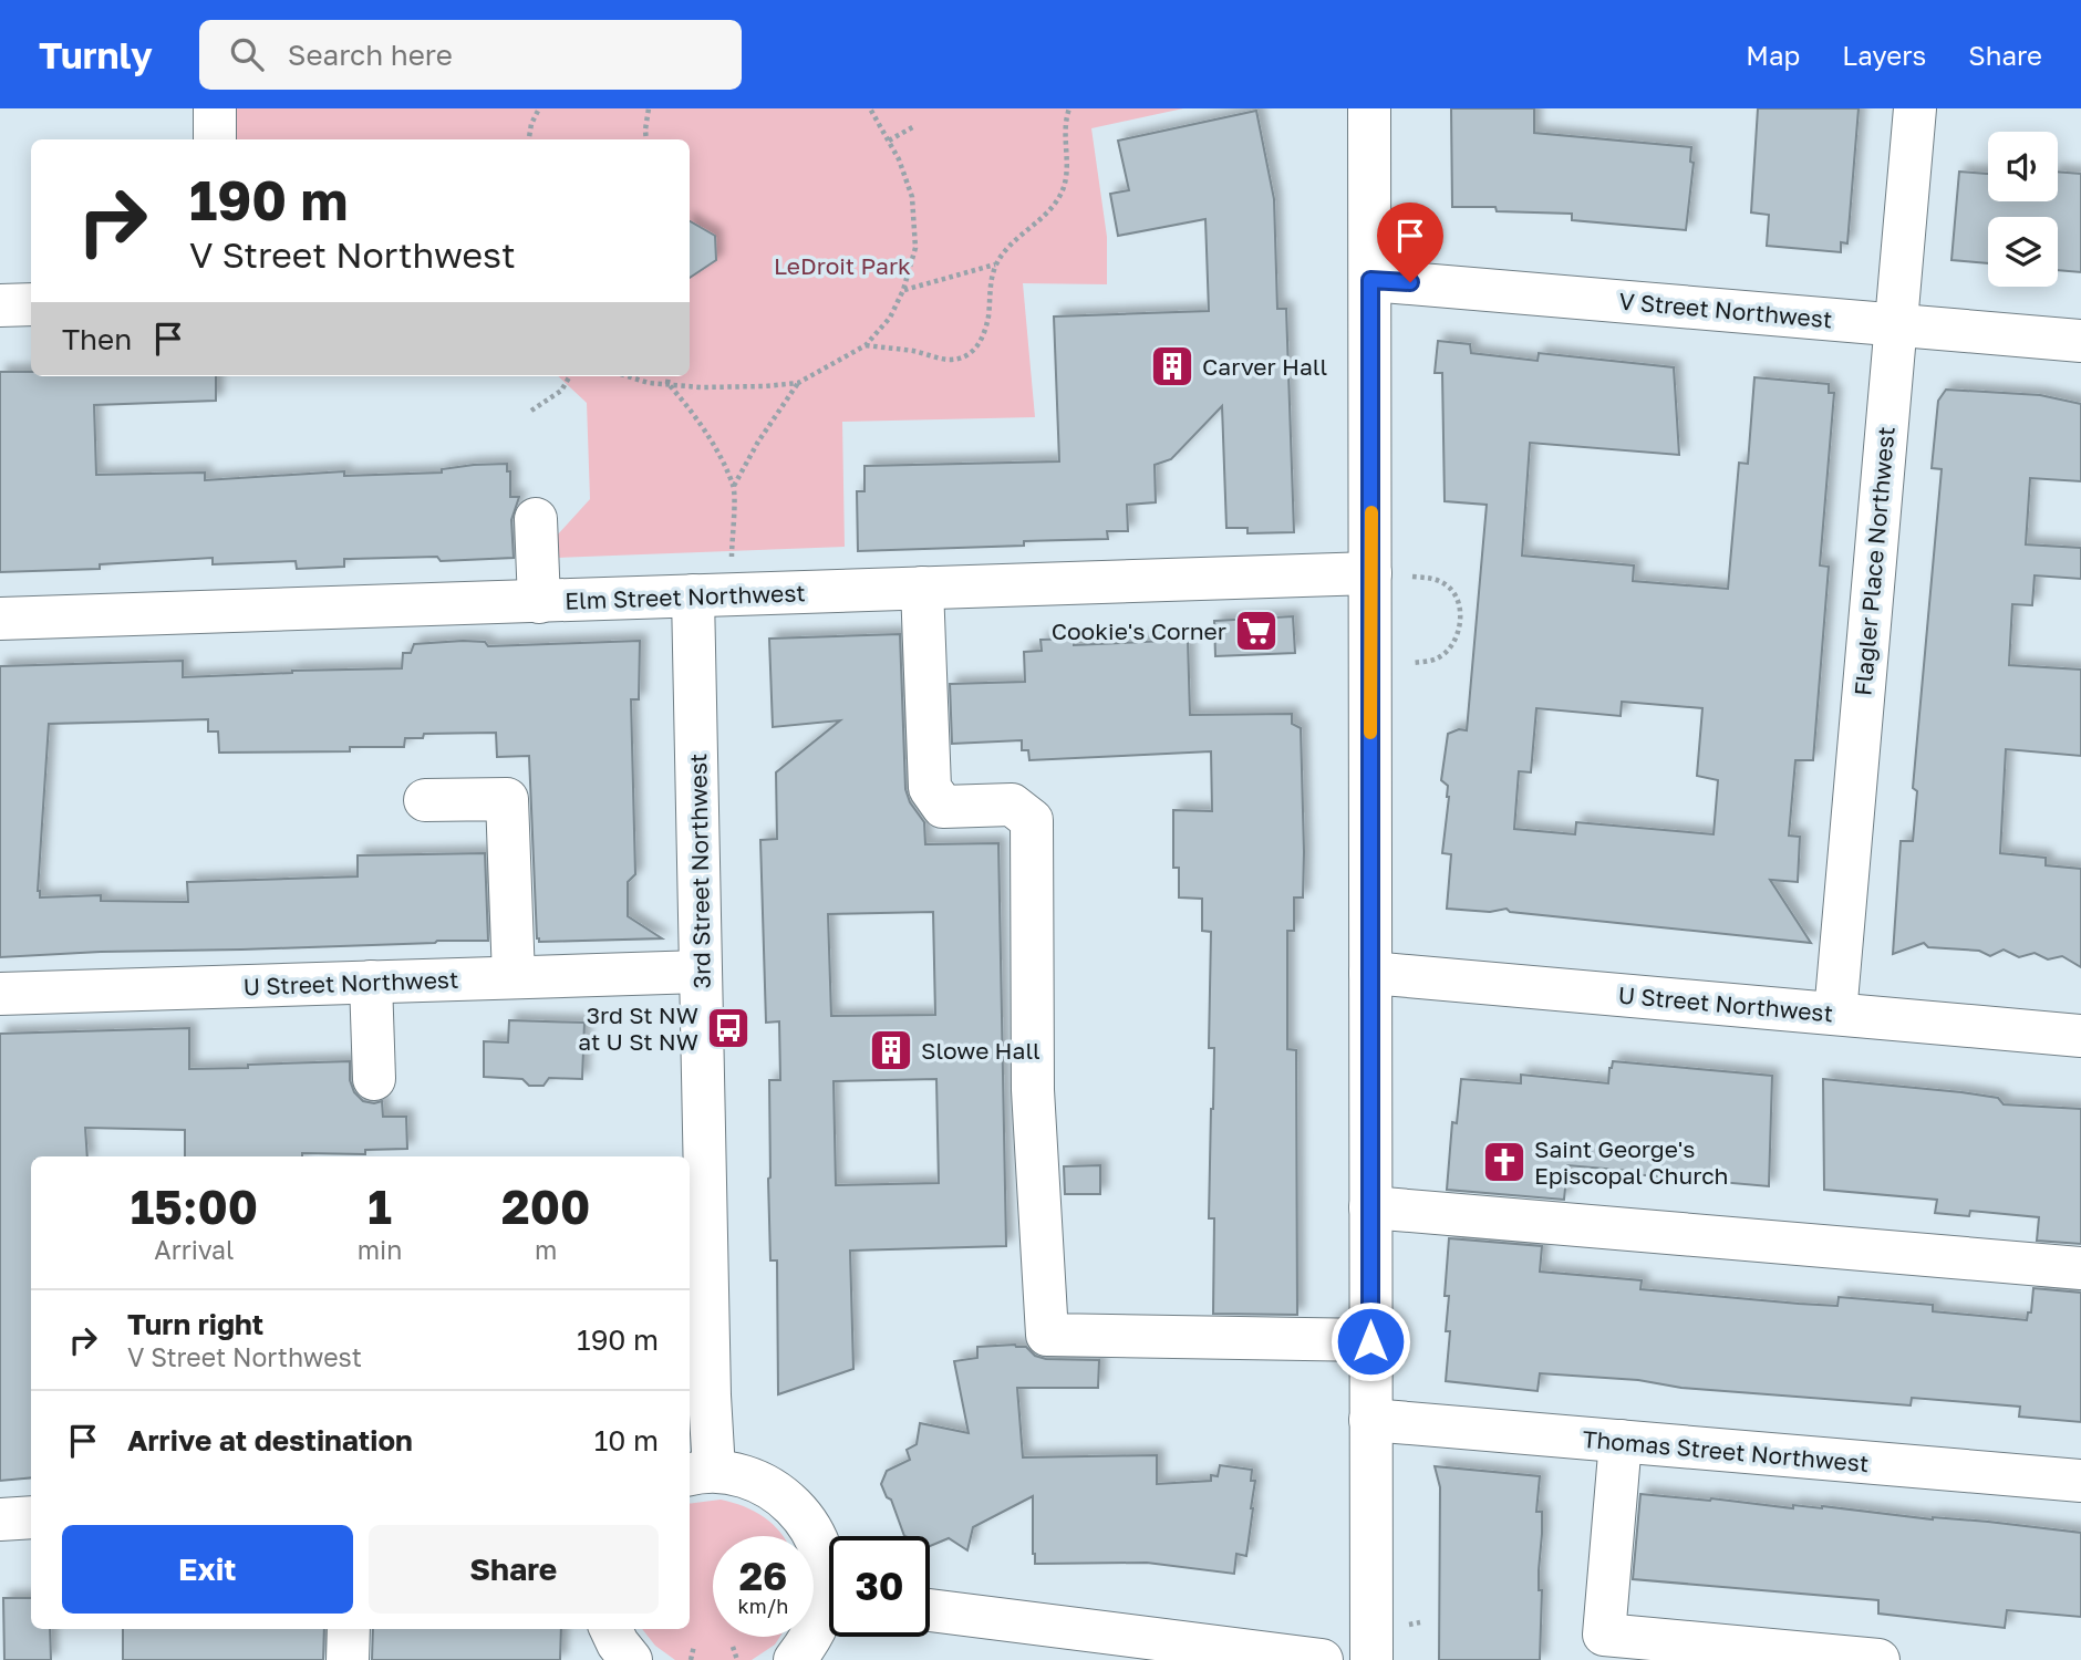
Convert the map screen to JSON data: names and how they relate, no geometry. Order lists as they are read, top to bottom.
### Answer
{
  "streets": {
    "street": [
      "V Street Northwest",
      "Flagler Place Northwest",
      "Elm Street Northwest",
      "3rd Street Northwest",
      "U Street Northwest",
      "Thomas Street Northwest"
    ]
  },
  "crossings": [
    ["V Street Northwest", "Flagler Place Northwest"],
    ["Flagler Place Northwest", "U Street Northwest"],
    ["Elm Street Northwest", "3rd Street Northwest"],
    ["3rd Street Northwest", "U Street Northwest"]
  ],
  "parks": ["LeDroit Park"],
  "places": {
    "building": ["Carver Hall", "Slowe Hall"],
    "supermarket": ["Cookie's Corner"],
    "bus stop": ["3rd St NW at U St NW"],
    "church": ["Saint George's Episcopal Church"]
  },
  "page": {
    "header": "Turnly",
    "search": "Search here",
    "nav": ["Map", "Layers", "Share"],
    "turn": ["190 m", "V Street Northwest"],
    "then": "Then",
    "eta": [
      "15:00",
      "Arrival",
      "1",
      "min",
      "200",
      "m"
    ],
    "list": [
      {
        "name": "Turn right",
        "note": "V Street Northwest",
        "value": "190 m"
      },
      {
        "name": "Arrive at destination",
        "value": "10 m"
      }
    ],
    "buttons": ["Exit", "Share"],
    "speed": "26 km/h",
    "limit": "30"
  }
}
